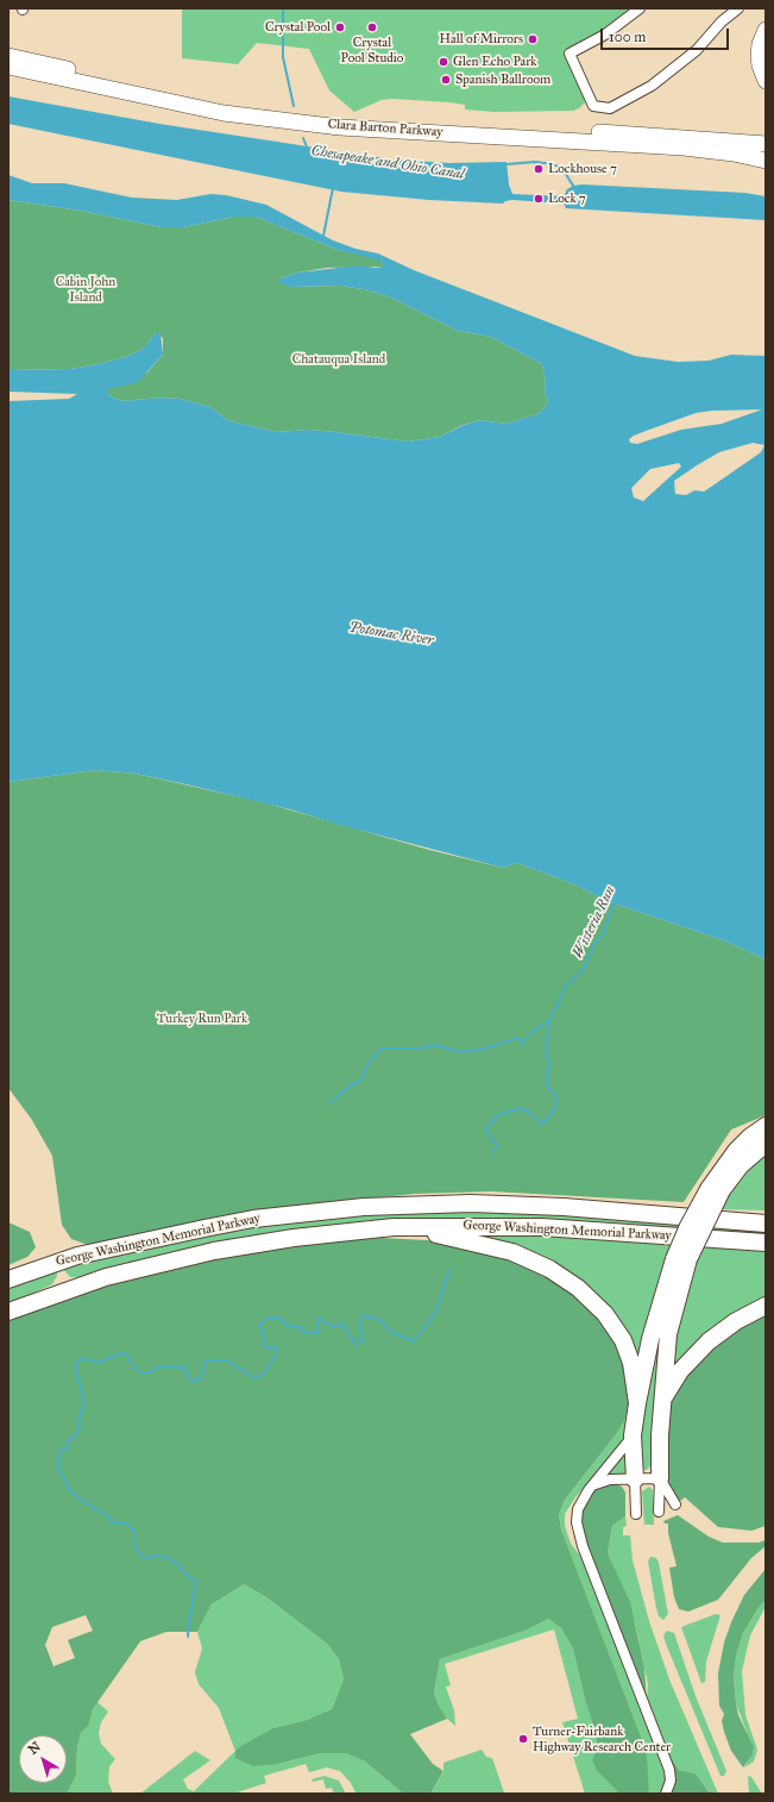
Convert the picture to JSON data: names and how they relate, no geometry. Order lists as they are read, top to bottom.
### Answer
{
  "streets": {
    "highway": ["Clara Barton Parkway", "George Washington Memorial Parkway"]
  },
  "water": ["Chesapeake and Ohio Canal", "Potomac River", "Wisteria Run"],
  "parks": ["Cabin John Island", "Chatauqua Island", "Turkey Run Park"],
  "places": [
    "Crystal Pool",
    "Crystal Pool Studio",
    "Hall of Mirrors",
    "Glen Echo Park",
    "Spanish Ballroom",
    "Lockhouse 7",
    "Lock 7",
    "Turner-Fairbank Highway Research Center"
  ],
  "scale_bar": "100 m",
  "north": "top left"
}
